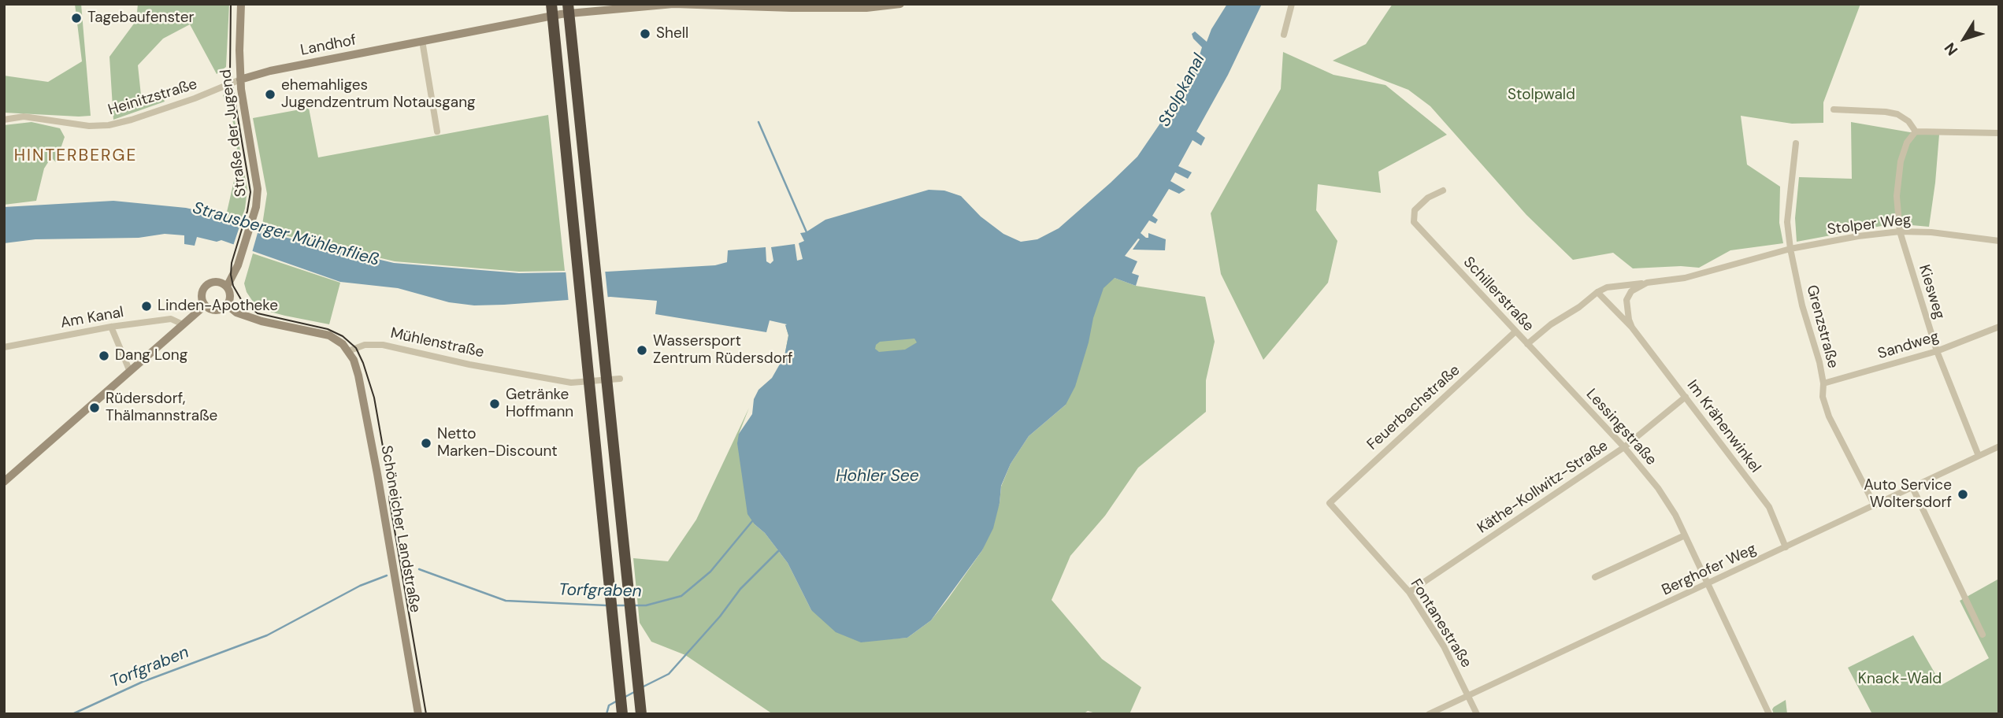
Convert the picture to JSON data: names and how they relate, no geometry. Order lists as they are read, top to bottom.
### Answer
{
  "streets": {
    "main road": ["Landhof", "Straße der Jugend", "Schöneicher Landstraße"],
    "street": [
      "Heinitzstraße",
      "Stolper Weg",
      "Kiesweg",
      "Schillerstraße",
      "Am Kanal",
      "Grenzstraße",
      "Mühlenstraße",
      "Sandweg",
      "Feuerbachstraße",
      "Im Krähenwinkel",
      "Lessingstraße",
      "Käthe-Kollwitz-Straße",
      "Berghofer Weg",
      "Fontanestraße"
    ]
  },
  "crossings": [
    ["Landhof", "Heinitzstraße"],
    ["Landhof", "Straße der Jugend"],
    ["Heinitzstraße", "Straße der Jugend"],
    ["Stolper Weg", "Kiesweg"],
    ["Stolper Weg", "Grenzstraße"],
    ["Stolper Weg", "Im Krähenwinkel"],
    ["Kiesweg", "Sandweg"],
    ["Kiesweg", "Berghofer Weg"],
    ["Schillerstraße", "Feuerbachstraße"],
    ["Schillerstraße", "Im Krähenwinkel"],
    ["Schillerstraße", "Lessingstraße"],
    ["Grenzstraße", "Sandweg"],
    ["Grenzstraße", "Berghofer Weg"],
    ["Mühlenstraße", "Schöneicher Landstraße"],
    ["Feuerbachstraße", "Fontanestraße"],
    ["Im Krähenwinkel", "Käthe-Kollwitz-Straße"],
    ["Im Krähenwinkel", "Berghofer Weg"],
    ["Lessingstraße", "Käthe-Kollwitz-Straße"],
    ["Lessingstraße", "Berghofer Weg"],
    ["Käthe-Kollwitz-Straße", "Fontanestraße"],
    ["Berghofer Weg", "Fontanestraße"]
  ],
  "districts": ["HINTERBERGE"],
  "water": [
    "Stolpkanal",
    "Strausberger Mühlenfließ",
    "Hohler See",
    "Torfgraben"
  ],
  "parks": ["Stolpwald", "Knack-Wald"],
  "places": [
    "Tagebaufenster",
    "Shell",
    "ehemahliges Jugendzentrum Notausgang",
    "Linden-Apotheke",
    "Wassersport Zentrum Rüdersdorf",
    "Dang Long",
    "Getränke Hoffmann",
    "Rüdersdorf, Thälmannstraße",
    "Netto Marken-Discount",
    "Auto Service Woltersdorf"
  ],
  "north": "bottom left"
}
